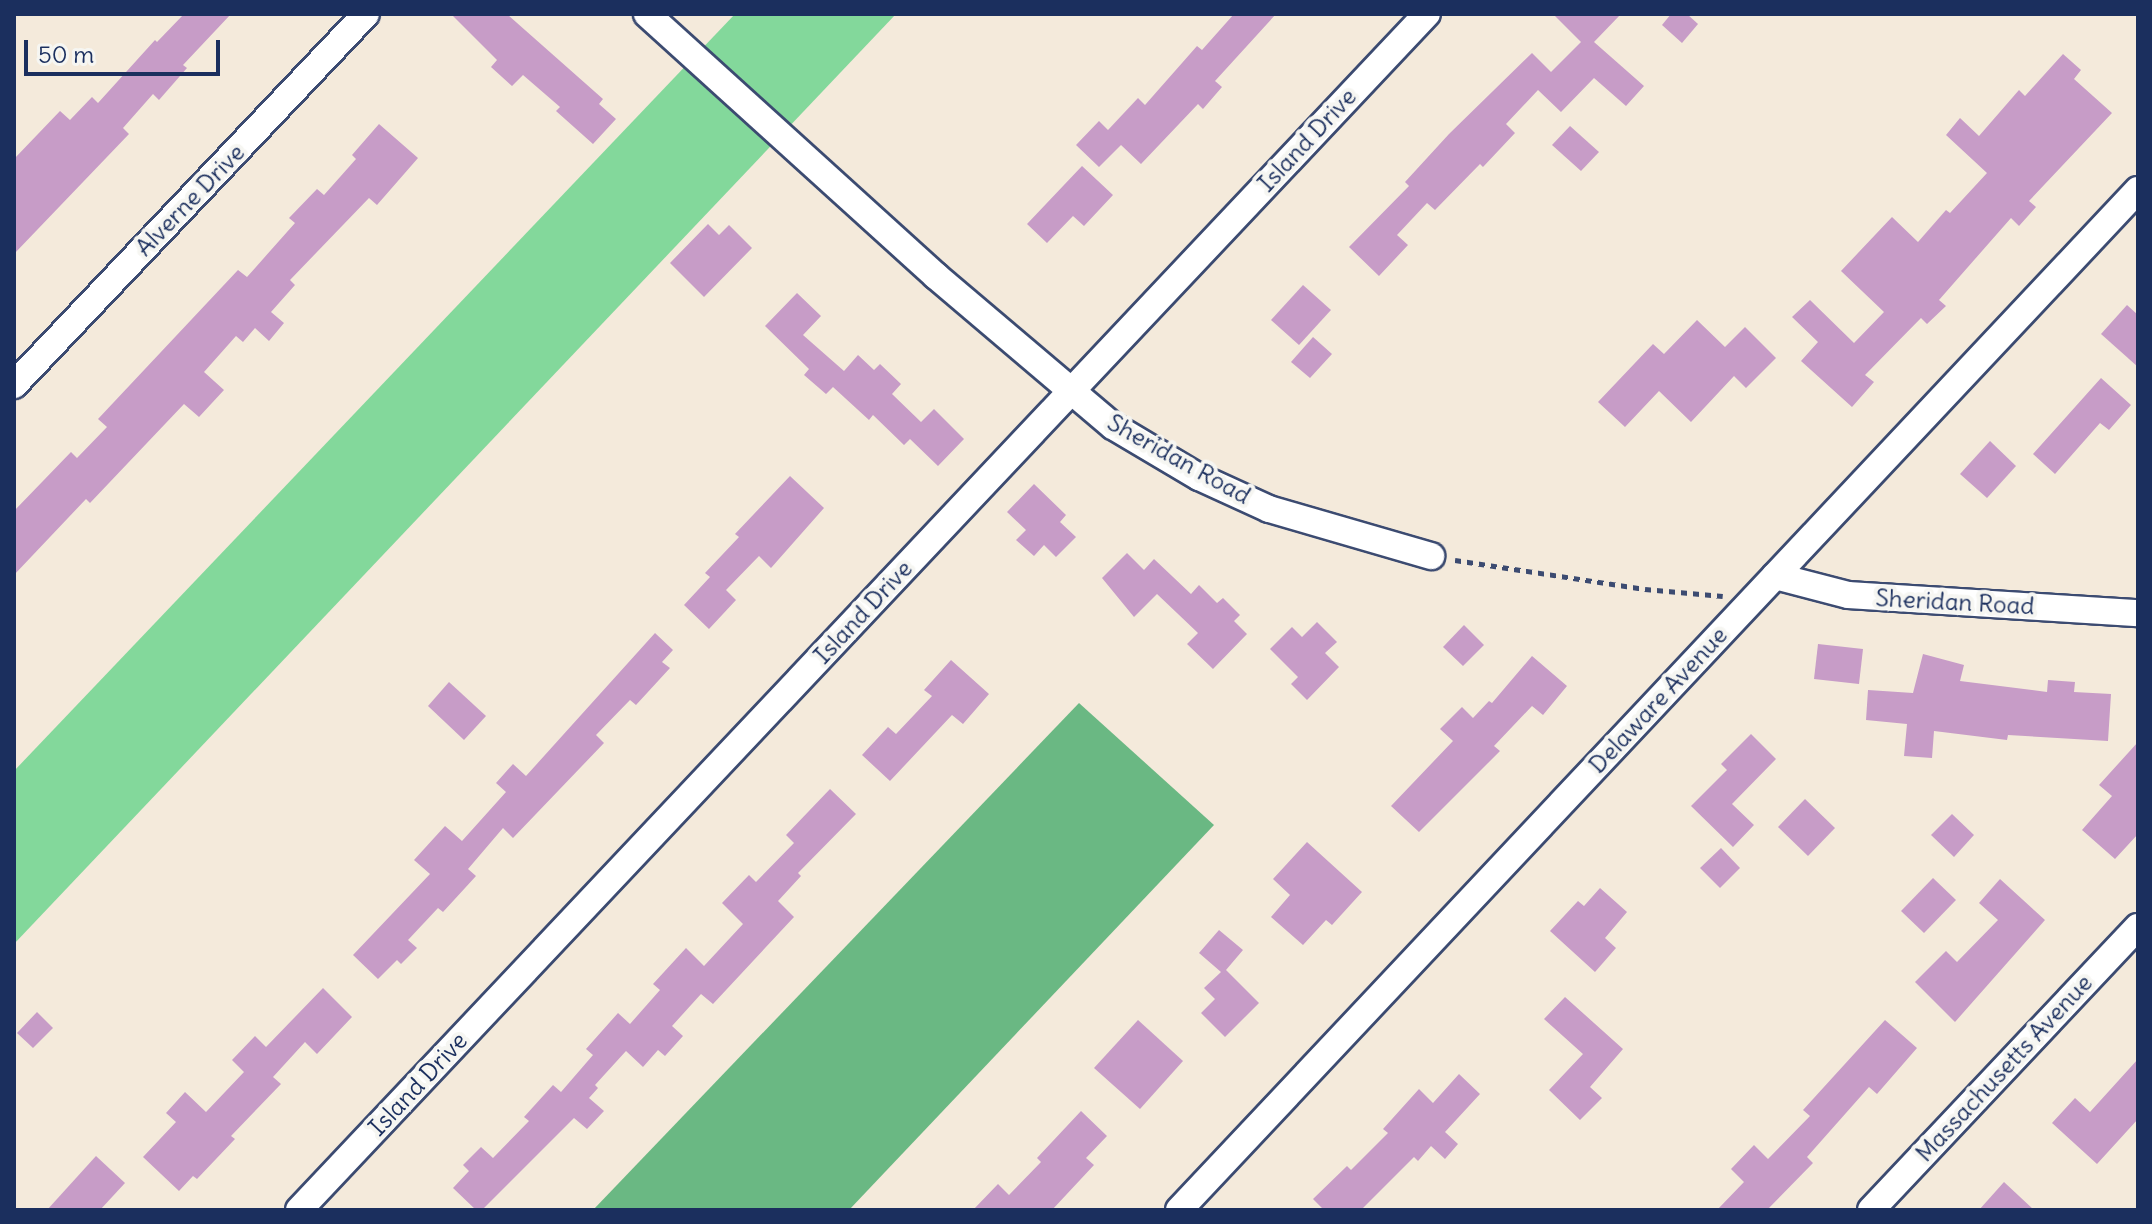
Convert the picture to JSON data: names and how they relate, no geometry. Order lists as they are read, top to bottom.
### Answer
{
  "streets": {
    "street": [
      "Island Drive",
      "Alverne Drive",
      "Sheridan Road",
      "Delaware Avenue",
      "Massachusetts Avenue"
    ]
  },
  "crossings": [
    ["Island Drive", "Sheridan Road"],
    ["Sheridan Road", "Delaware Avenue"]
  ],
  "scale_bar": "50 m"
}
